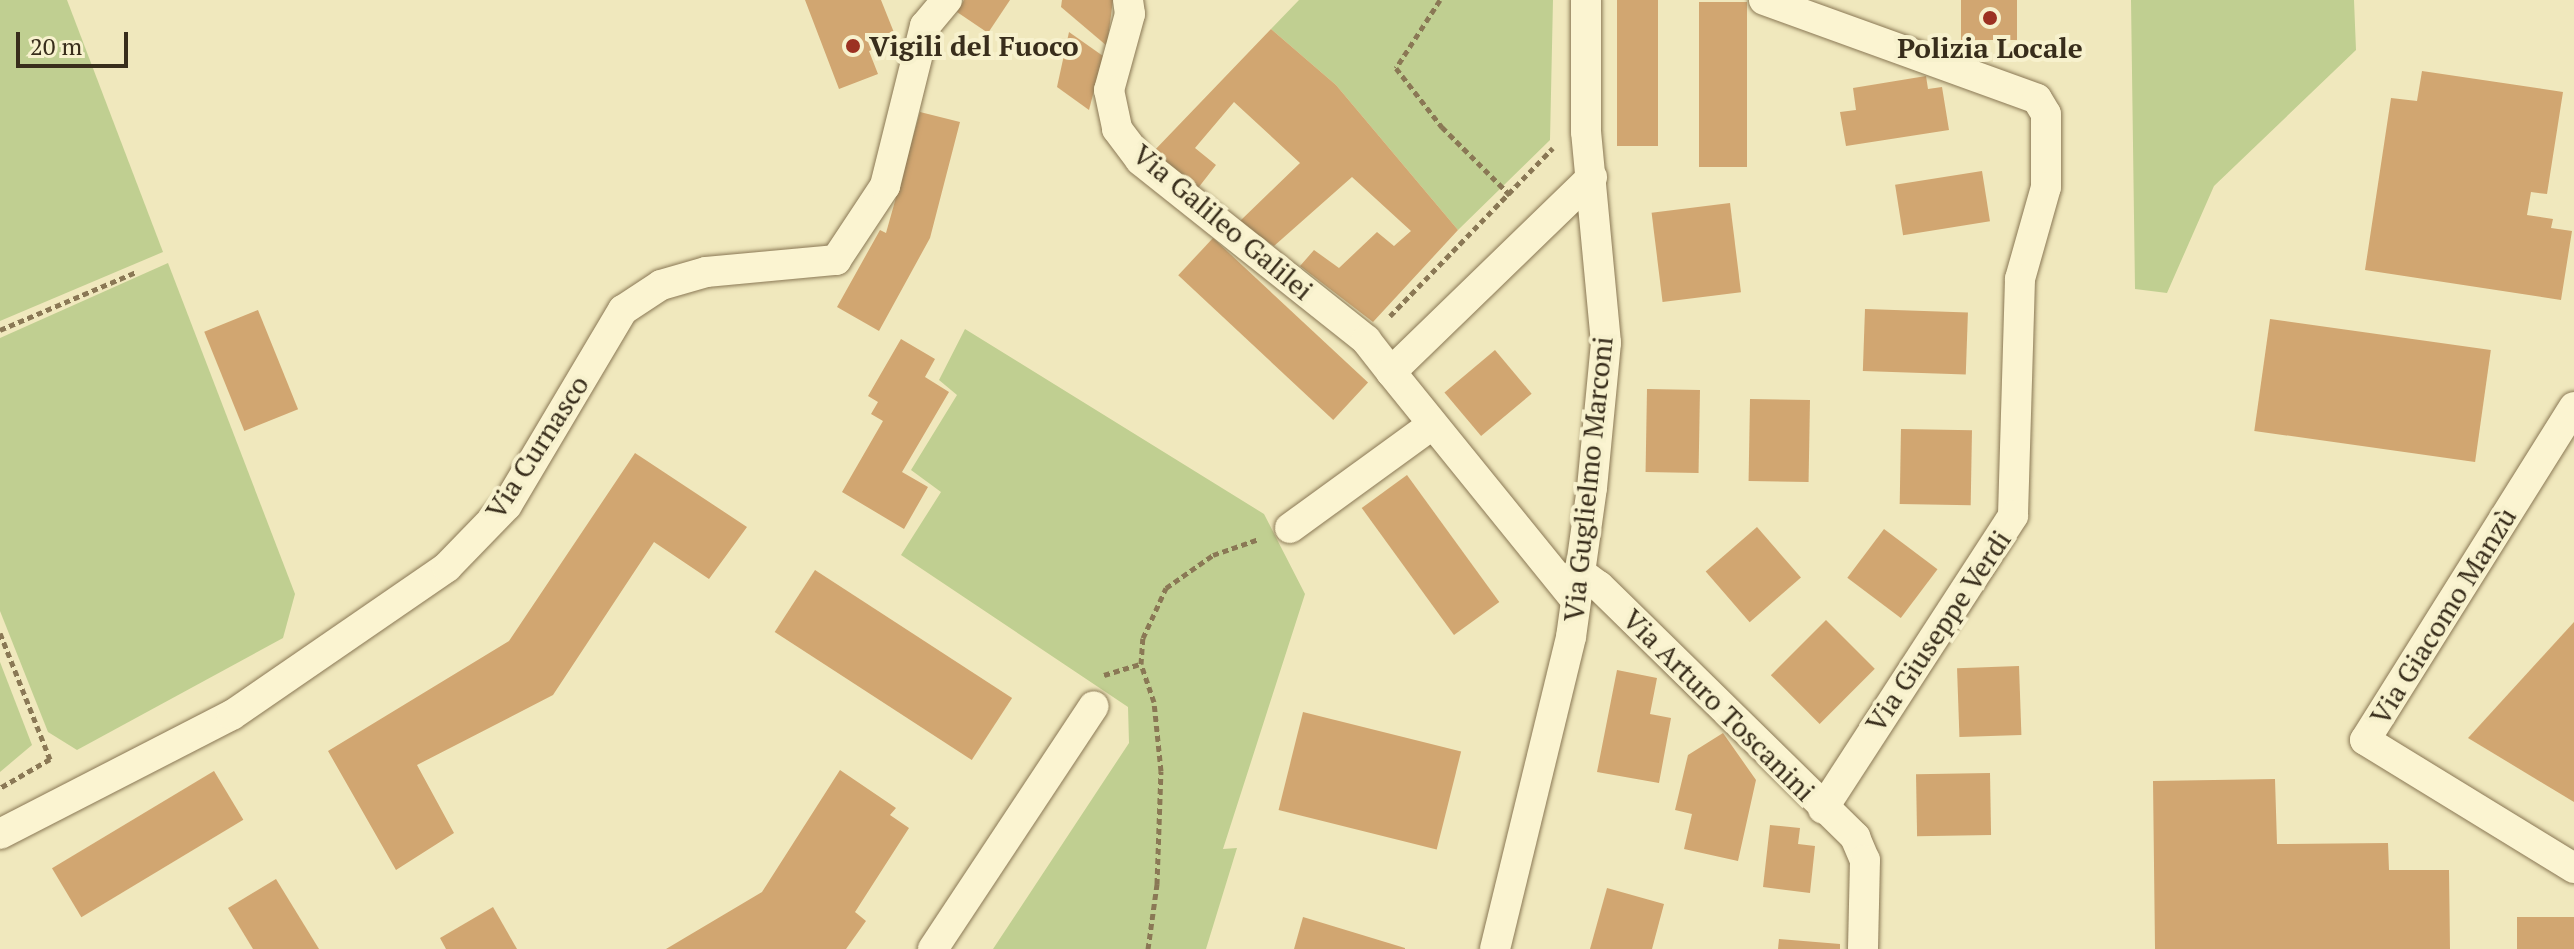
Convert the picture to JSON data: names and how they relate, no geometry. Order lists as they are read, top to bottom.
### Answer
{
  "streets": {
    "street": [
      "Via Galileo Galilei",
      "Via Curnasco",
      "Via Guglielmo Marconi",
      "Via Giacomo Manzù",
      "Via Giuseppe Verdi",
      "Via Arturo Toscanini"
    ]
  },
  "crossings": [
    ["Via Galileo Galilei", "Via Arturo Toscanini"],
    ["Via Guglielmo Marconi", "Via Arturo Toscanini"],
    ["Via Giuseppe Verdi", "Via Arturo Toscanini"]
  ],
  "places": ["Polizia Locale", "Vigili del Fuoco"],
  "scale_bar": "20 m"
}
